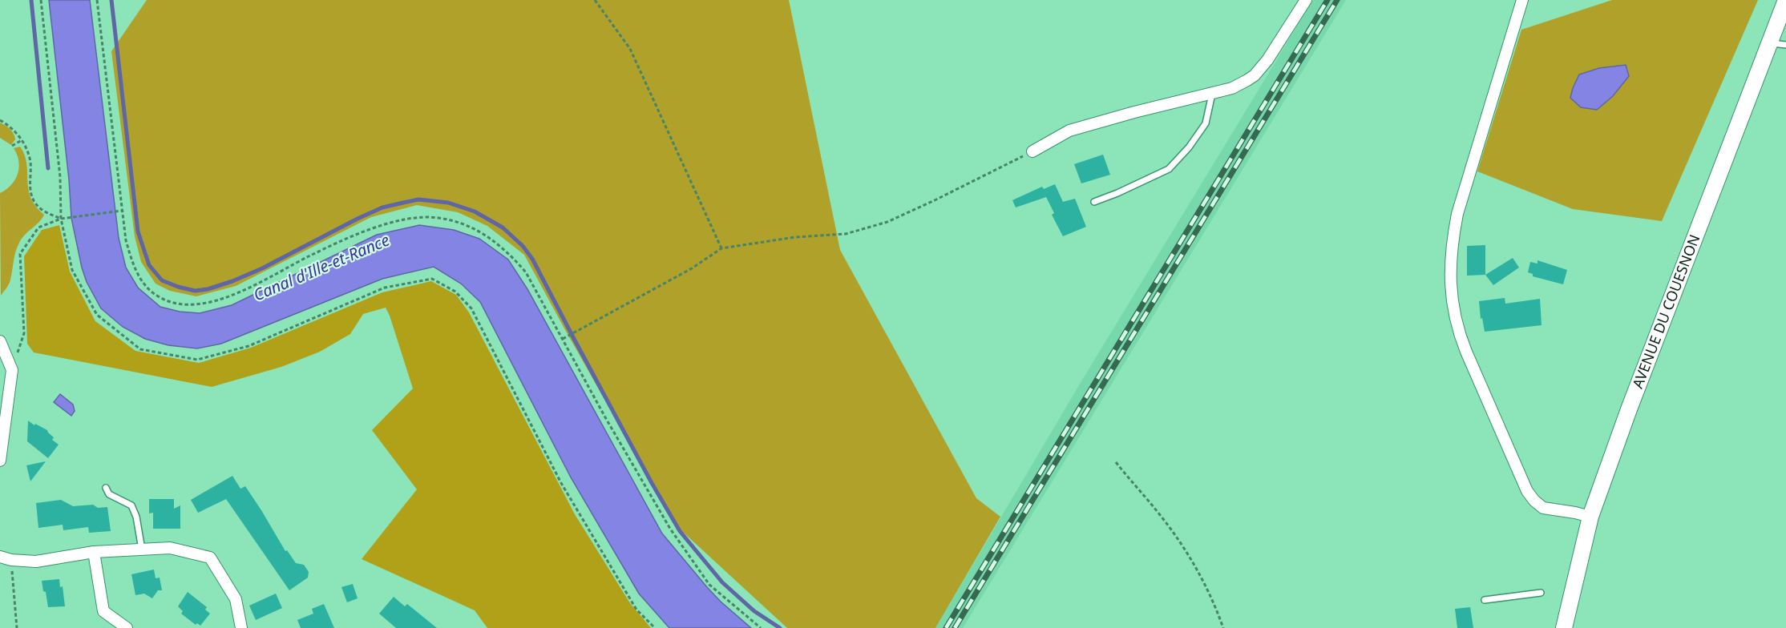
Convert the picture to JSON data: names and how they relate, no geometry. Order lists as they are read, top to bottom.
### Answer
{
  "streets": {
    "street": ["AVENUE DU COUESNON"]
  },
  "water": ["Canal d'Ille-et-Rance"]
}
